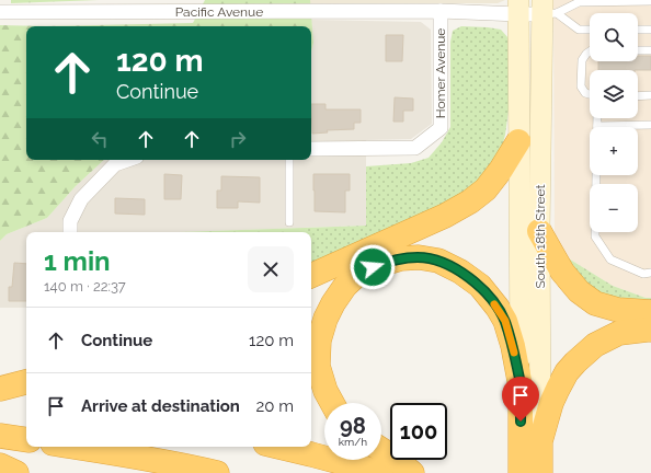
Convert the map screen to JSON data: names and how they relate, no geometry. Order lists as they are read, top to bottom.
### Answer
{
  "streets": {
    "highway": ["South 18th Street"],
    "street": ["Pacific Avenue", "Homer Avenue"]
  },
  "crossings": [
    ["Pacific Avenue", "Homer Avenue"],
    ["Pacific Avenue", "South 18th Street"]
  ],
  "page": {
    "map_buttons": ["+", "−"],
    "turn": ["120 m", "Continue"],
    "heading": ["1 min", "140 m · 22:37"],
    "list": [
      {
        "name": "Continue",
        "value": "120 m"
      },
      {
        "name": "Arrive at destination",
        "value": "20 m"
      }
    ],
    "speed": "98 km/h",
    "limit": "100"
  }
}
